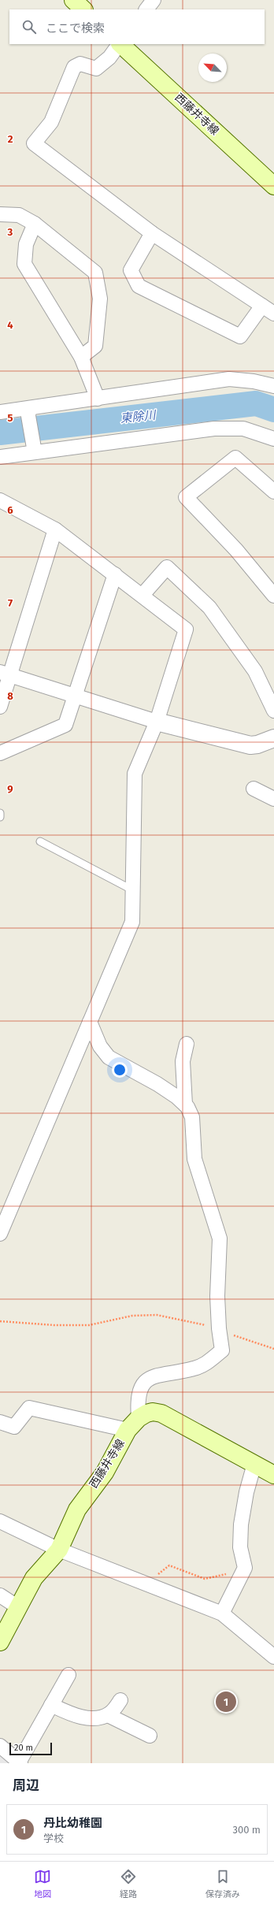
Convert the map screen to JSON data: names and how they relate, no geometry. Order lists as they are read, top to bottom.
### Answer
{
  "streets": {
    "main road": ["西藤井寺線"]
  },
  "water": ["東除川"],
  "scale_bar": "20 m",
  "north": "top left",
  "page": {
    "search": "ここで検索",
    "pins": "1",
    "scale": "20 m",
    "heading": "周辺",
    "list": [
      {
        "mark": "1",
        "name": "丹比幼稚園",
        "note": "学校",
        "value": "300 m"
      }
    ],
    "nav": ["地図", "経路", "保存済み"]
  },
  "grid": {
    "rows": [
      "2",
      "3",
      "4",
      "5",
      "6",
      "7",
      "8",
      "9"
    ]
  }
}
